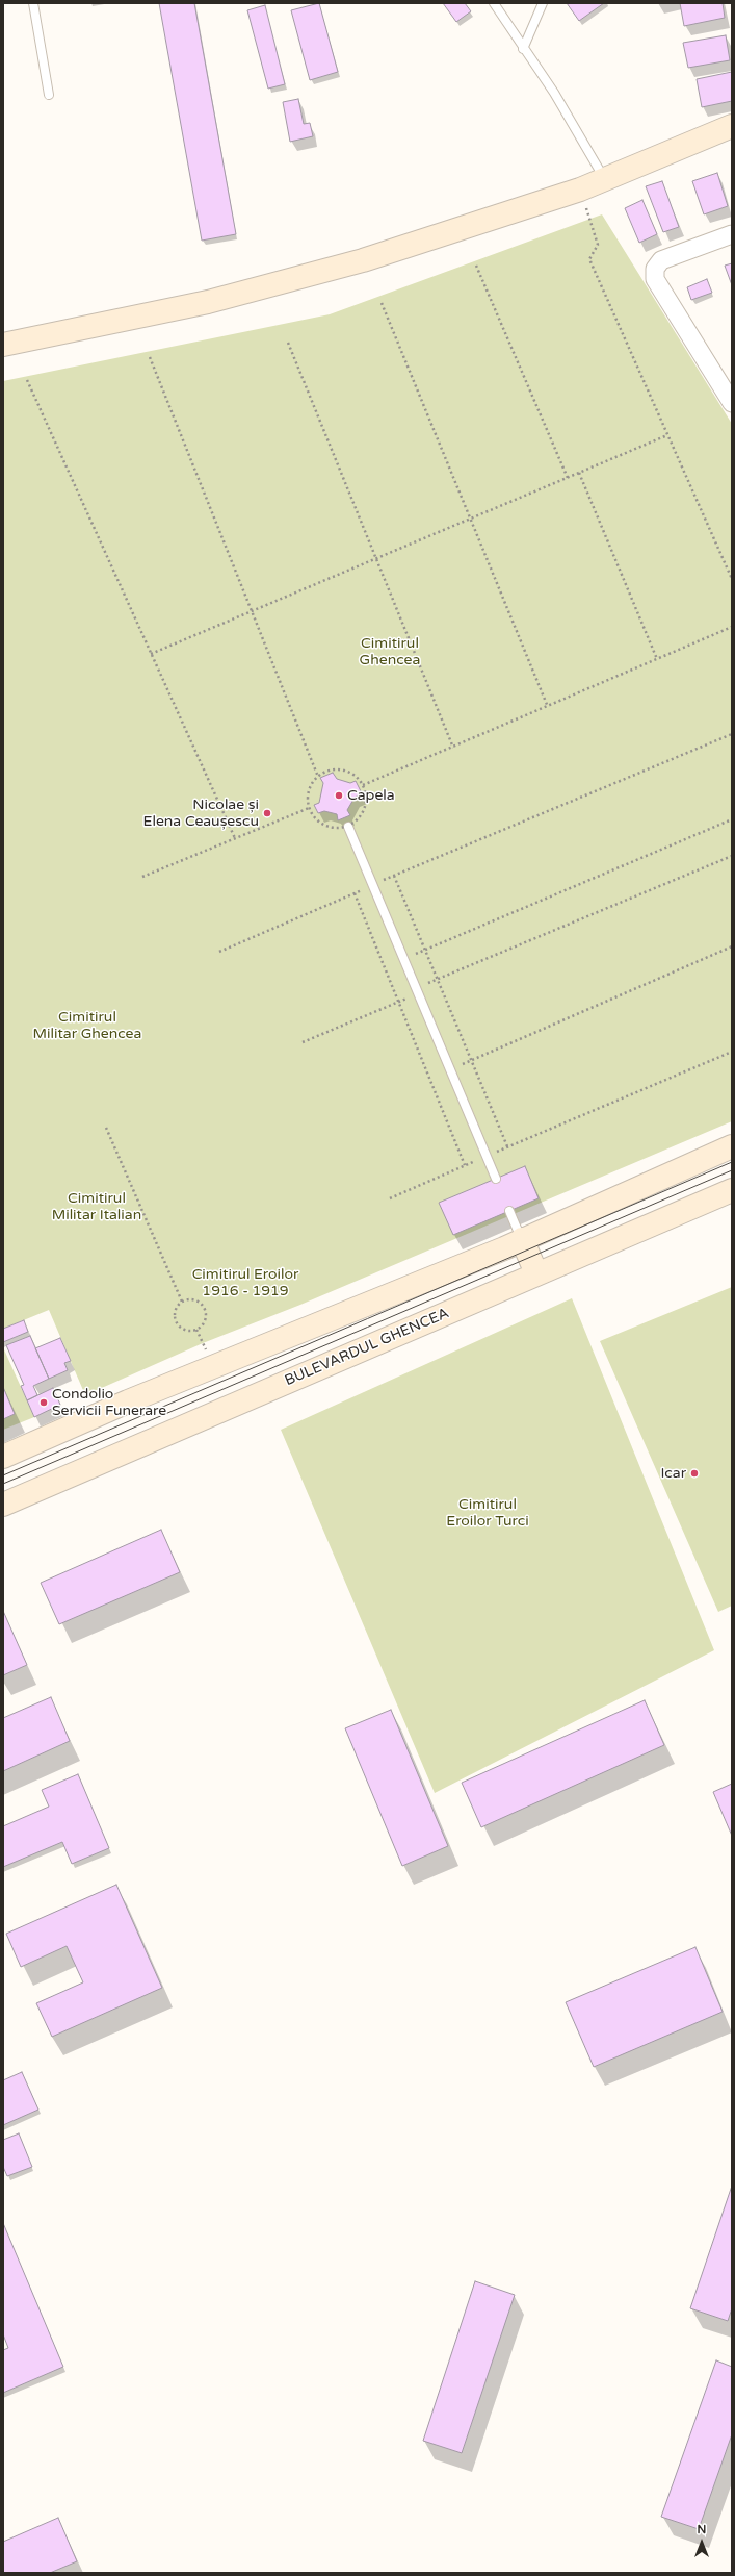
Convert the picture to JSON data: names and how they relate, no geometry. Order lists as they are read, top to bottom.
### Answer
{
  "streets": {
    "main road": ["BULEVARDUL GHENCEA"]
  },
  "parks": [
    "Cimitirul Ghencea",
    "Cimitirul Militar Ghencea",
    "Cimitirul Militar Italian",
    "Cimitirul Eroilor 1916 - 1919",
    "Cimitirul Eroilor Turci"
  ],
  "places": [
    "Capela",
    "Nicolae și Elena Ceaușescu",
    "Condolio Servicii Funerare",
    "Icar"
  ],
  "north": "top"
}
